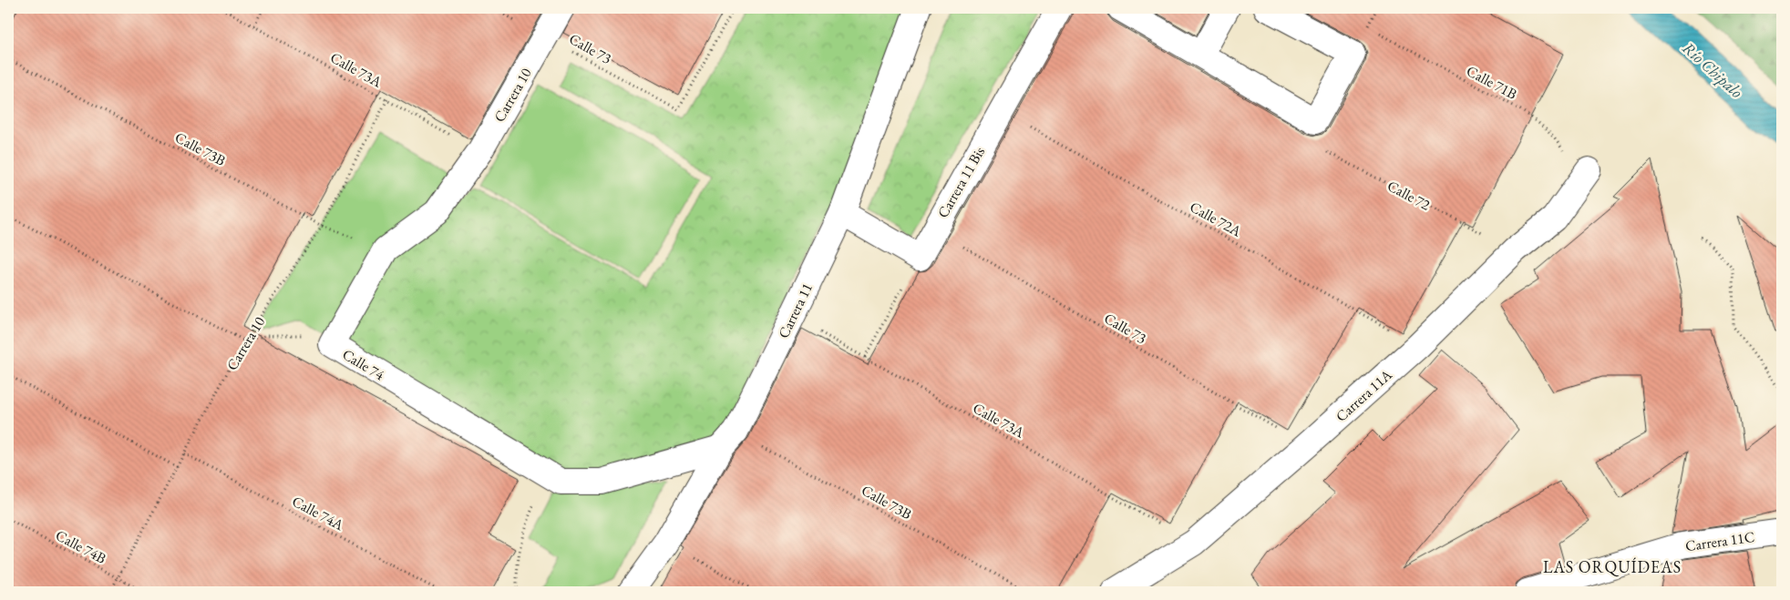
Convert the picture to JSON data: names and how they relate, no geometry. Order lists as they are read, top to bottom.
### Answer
{
  "streets": {
    "street": [
      "Carrera 10",
      "Carrera 11 Bis",
      "Carrera 11",
      "Calle 74",
      "Carrera 11A",
      "Carrera 11C"
    ],
    "path": [
      "Calle 73",
      "Calle 73A",
      "Calle 71B",
      "Calle 73B",
      "Calle 72",
      "Calle 72A",
      "Calle 74A",
      "Calle 74B"
    ]
  },
  "crossings": [
    ["Calle 73", "Carrera 10"],
    ["Calle 73", "Carrera 11 Bis"],
    ["Calle 73", "Carrera 11A"],
    ["Calle 73A", "Carrera 10"],
    ["Calle 73A", "Carrera 11"],
    ["Calle 73A", "Carrera 11A"],
    ["Calle 71B", "Carrera 11A"],
    ["Carrera 10", "Calle 73B"],
    ["Carrera 10", "Calle 74"],
    ["Carrera 10", "Calle 74A"],
    ["Carrera 10", "Calle 74B"],
    ["Calle 73B", "Carrera 11"],
    ["Calle 73B", "Calle 74"],
    ["Carrera 11 Bis", "Calle 72A"],
    ["Calle 72", "Carrera 11A"],
    ["Calle 72A", "Carrera 11A"],
    ["Carrera 11", "Calle 74"]
  ],
  "districts": ["LAS ORQUÍDEAS"],
  "water": ["Río Chipalo"]
}
